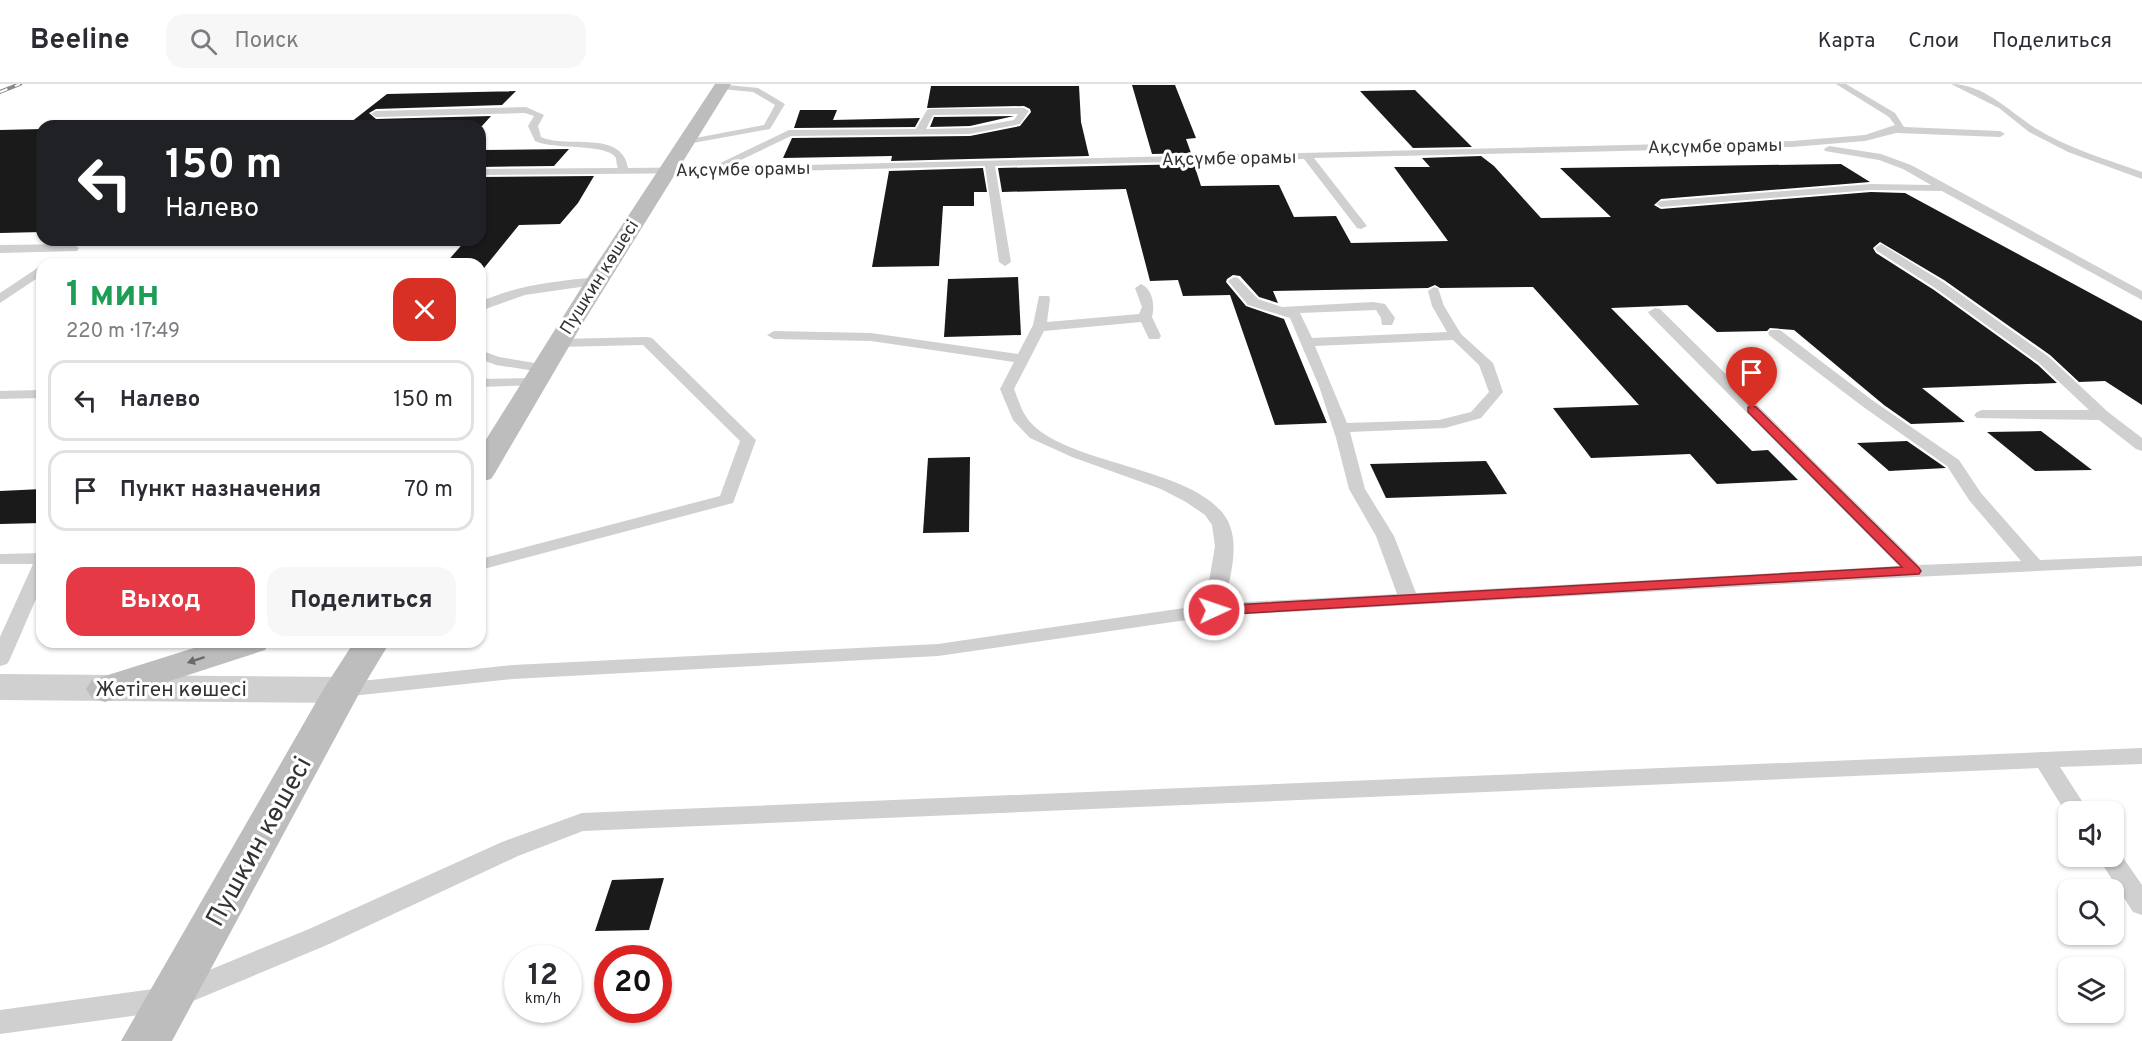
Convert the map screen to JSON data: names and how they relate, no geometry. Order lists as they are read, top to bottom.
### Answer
{
  "streets": {
    "main road": ["Пушкин көшесі"],
    "street": ["Жетіген көшесі"],
    "lane": ["Ақсүмбе орамы"]
  },
  "crossings": [
    ["Ақсүмбе орамы", "Пушкин көшесі"],
    ["Пушкин көшесі", "Жетіген көшесі"]
  ],
  "page": {
    "header": "Beeline",
    "search": "Поиск",
    "nav": ["Карта", "Слои", "Поделиться"],
    "turn": ["150 m", "Налево"],
    "heading": ["1 мин", "220 m · 17:49"],
    "list": [
      {
        "name": "Налево",
        "value": "150 m"
      },
      {
        "name": "Пункт назначения",
        "value": "70 m"
      }
    ],
    "buttons": ["Выход", "Поделиться"],
    "speed": "12 km/h",
    "limit": "20"
  }
}
